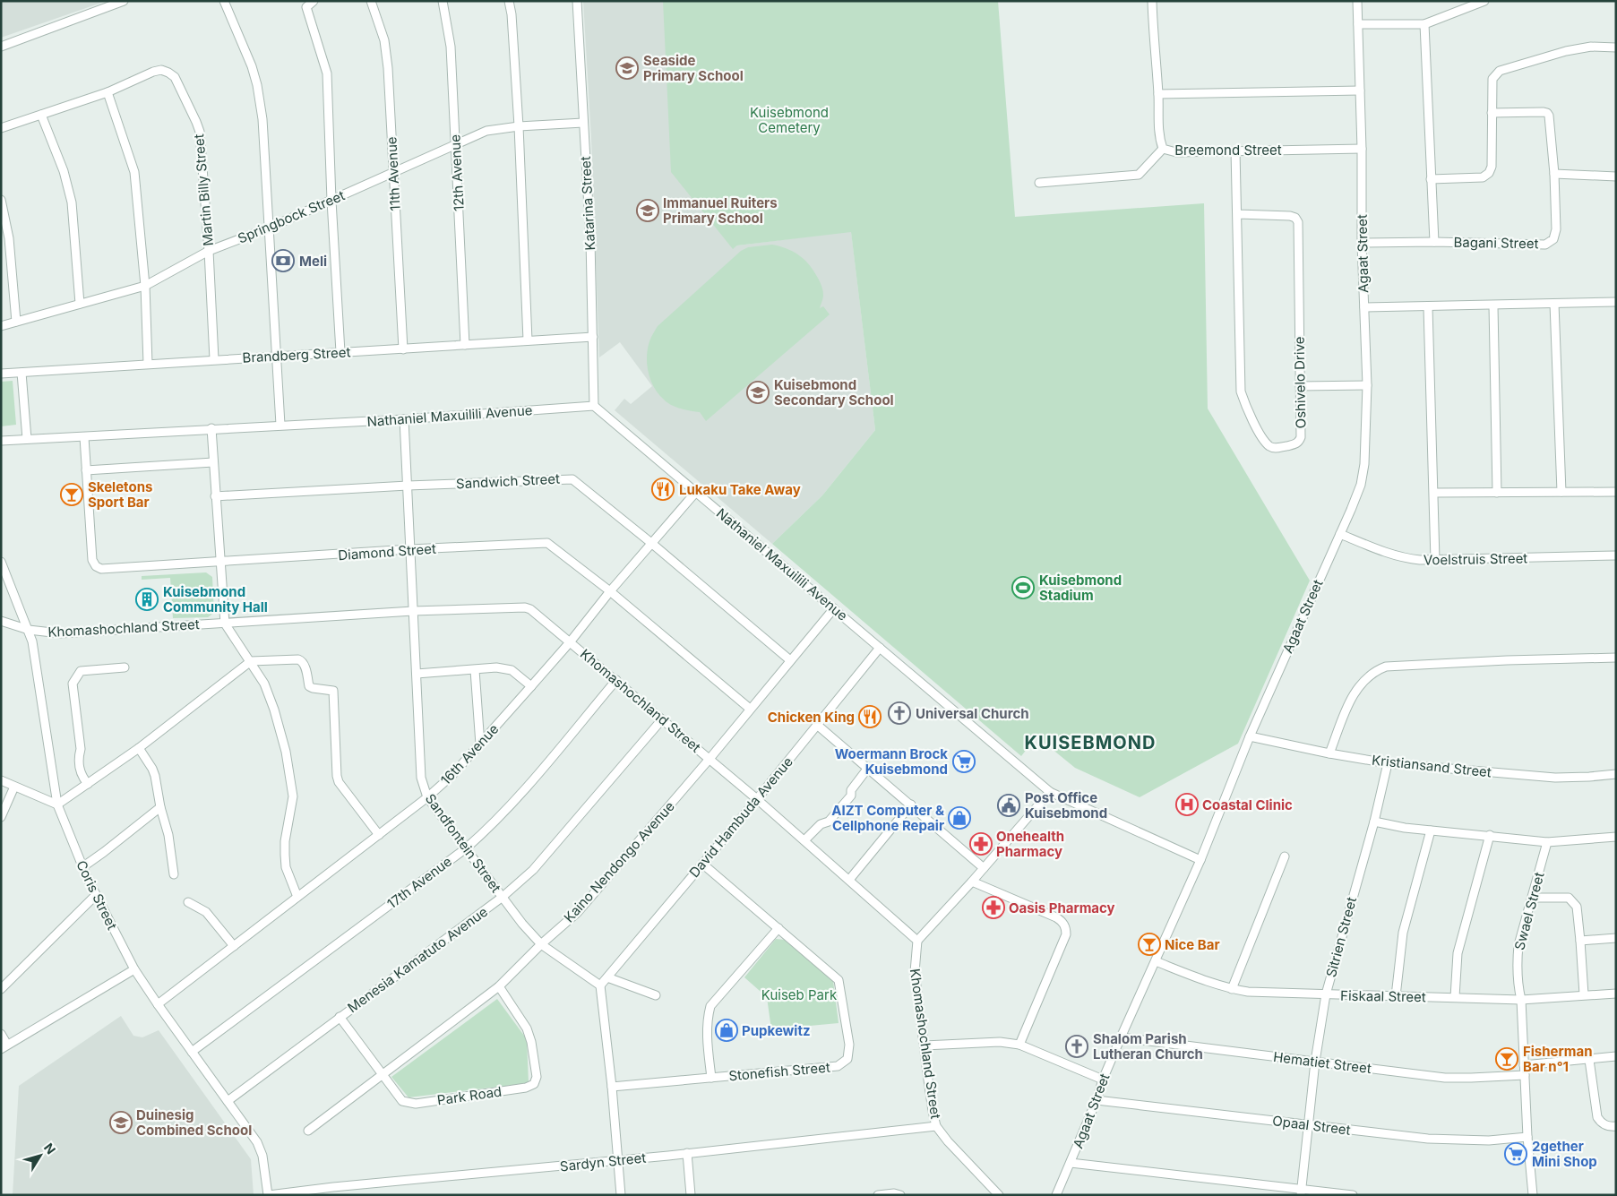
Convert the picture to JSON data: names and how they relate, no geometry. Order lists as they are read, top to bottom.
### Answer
{
  "streets": {
    "street": [
      "Breemond Street",
      "12th Avenue",
      "11th Avenue",
      "Martin Billy Street",
      "Katarina Street",
      "Springbock Street",
      "Bagani Street",
      "Agaat Street",
      "Brandberg Street",
      "Oshivelo Drive",
      "Nathaniel Maxuilili Avenue",
      "Sandwich Street",
      "Diamond Street",
      "Voelstruis Street",
      "Khomashochland Street",
      "16th Avenue",
      "Kristiansand Street",
      "David Hambuda Avenue",
      "Sandfontein Street",
      "Kaino Nendongo Avenue",
      "17th Avenue",
      "Coris Street",
      "Swael Street",
      "Sitrien Street",
      "Menesia Kamatuto Avenue",
      "Fiskaal Street",
      "Hematiet Street",
      "Stonefish Street",
      "Park Road",
      "Opaal Street",
      "Sardyn Street"
    ]
  },
  "crossings": [
    ["Breemond Street", "Agaat Street"],
    ["Breemond Street", "Oshivelo Drive"],
    ["12th Avenue", "Springbock Street"],
    ["12th Avenue", "Brandberg Street"],
    ["11th Avenue", "Springbock Street"],
    ["11th Avenue", "Brandberg Street"],
    ["Martin Billy Street", "Springbock Street"],
    ["Martin Billy Street", "Brandberg Street"],
    ["Katarina Street", "Springbock Street"],
    ["Katarina Street", "Brandberg Street"],
    ["Katarina Street", "Nathaniel Maxuilili Avenue"],
    ["Bagani Street", "Agaat Street"],
    ["Agaat Street", "Nathaniel Maxuilili Avenue"],
    ["Agaat Street", "Voelstruis Street"],
    ["Agaat Street", "Kristiansand Street"],
    ["Agaat Street", "Fiskaal Street"],
    ["Agaat Street", "Hematiet Street"],
    ["Agaat Street", "Opaal Street"],
    ["Nathaniel Maxuilili Avenue", "Diamond Street"],
    ["Nathaniel Maxuilili Avenue", "16th Avenue"],
    ["Nathaniel Maxuilili Avenue", "David Hambuda Avenue"],
    ["Nathaniel Maxuilili Avenue", "Sandfontein Street"],
    ["Nathaniel Maxuilili Avenue", "Kaino Nendongo Avenue"],
    ["Sandwich Street", "16th Avenue"],
    ["Sandwich Street", "Sandfontein Street"],
    ["Sandwich Street", "Kaino Nendongo Avenue"],
    ["Diamond Street", "16th Avenue"],
    ["Diamond Street", "Sandfontein Street"],
    ["Diamond Street", "Kaino Nendongo Avenue"],
    ["Khomashochland Street", "16th Avenue"],
    ["Khomashochland Street", "David Hambuda Avenue"],
    ["Khomashochland Street", "Sandfontein Street"],
    ["Khomashochland Street", "Kaino Nendongo Avenue"],
    ["Khomashochland Street", "17th Avenue"],
    ["Khomashochland Street", "Coris Street"],
    ["Khomashochland Street", "Menesia Kamatuto Avenue"],
    ["Khomashochland Street", "Sardyn Street"],
    ["16th Avenue", "Sandfontein Street"],
    ["16th Avenue", "Coris Street"],
    ["Kristiansand Street", "Sitrien Street"],
    ["David Hambuda Avenue", "Sandfontein Street"],
    ["David Hambuda Avenue", "Stonefish Street"],
    ["Sandfontein Street", "Kaino Nendongo Avenue"],
    ["Sandfontein Street", "17th Avenue"],
    ["Sandfontein Street", "Menesia Kamatuto Avenue"],
    ["Kaino Nendongo Avenue", "Park Road"],
    ["17th Avenue", "Coris Street"],
    ["Coris Street", "Menesia Kamatuto Avenue"],
    ["Coris Street", "Sardyn Street"],
    ["Swael Street", "Fiskaal Street"],
    ["Swael Street", "Hematiet Street"],
    ["Swael Street", "Opaal Street"],
    ["Sitrien Street", "Fiskaal Street"],
    ["Sitrien Street", "Hematiet Street"],
    ["Sitrien Street", "Opaal Street"],
    ["Menesia Kamatuto Avenue", "Park Road"]
  ],
  "districts": ["KUISEBMOND"],
  "parks": ["Kuisebmond Cemetery", "Kuiseb Park"],
  "places": {
    "school or university": [
      "Seaside Primary School",
      "Immanuel Ruiters Primary School",
      "Kuisebmond Secondary School",
      "Duinesig Combined School"
    ],
    "bank": ["Meli"],
    "restaurant": ["Lukaku Take Away", "Chicken King"],
    "bar": ["Skeletons Sport Bar", "Nice Bar", "Fisherman Bar n°1"],
    "sports": ["Kuisebmond Stadium"],
    "building": ["Kuisebmond Community Hall"],
    "church": ["Universal Church", "Shalom Parish Lutheran Church"],
    "supermarket": ["Woermann Brock Kuisebmond", "2gether Mini Shop"],
    "hospital": ["Coastal Clinic"],
    "public building": ["Post Office Kuisebmond"],
    "shop": ["AIZT Computer & Cellphone Repair", "Pupkewitz"],
    "pharmacy": ["Onehealth Pharmacy", "Oasis Pharmacy"]
  },
  "north": "top right"
}
